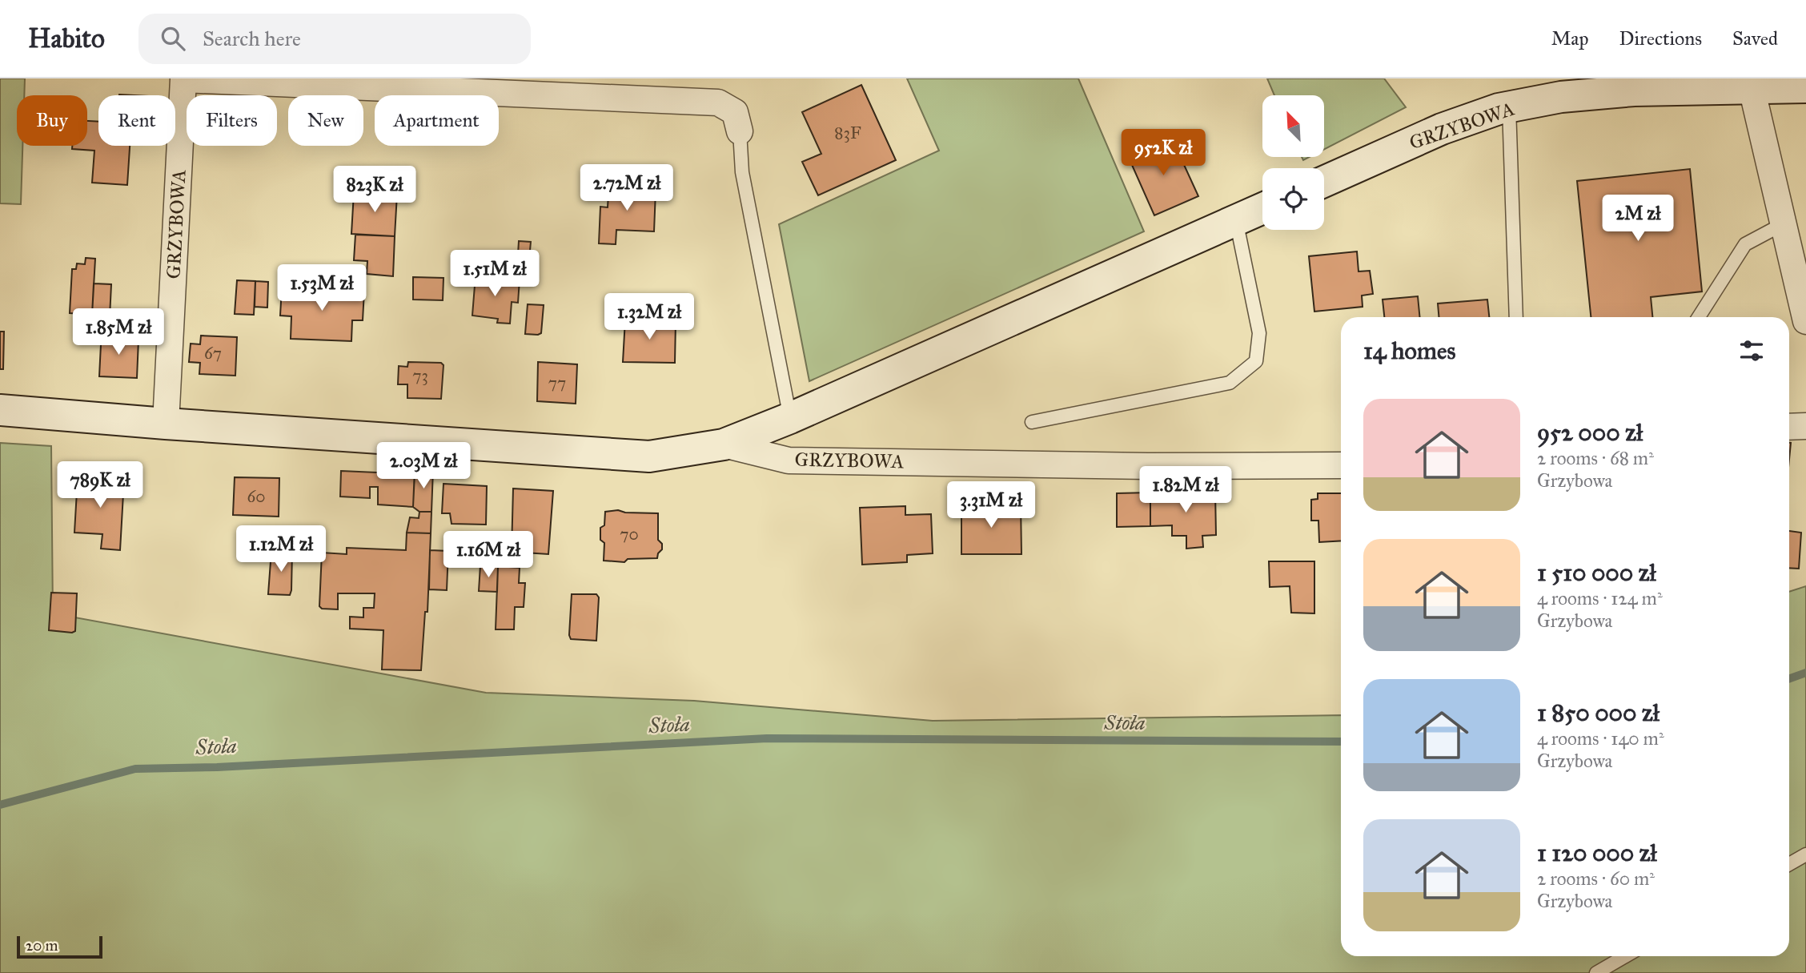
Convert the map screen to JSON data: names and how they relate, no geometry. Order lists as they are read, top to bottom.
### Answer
{
  "streets": {
    "street": ["GRZYBOWA"]
  },
  "water": ["Stoła"],
  "house_numbers": [
    "83F",
    "67",
    "73",
    "77",
    "60",
    "70"
  ],
  "scale_bar": "20 m",
  "north": "top left",
  "page": {
    "header": "Habito",
    "search": "Search here",
    "nav": ["Map", "Directions", "Saved"],
    "chip": [
      "Buy",
      "Rent",
      "Filters",
      "New",
      "Apartment"
    ],
    "price": [
      "952K zł",
      "2.72M zł",
      "823K zł",
      "2M zł",
      "1.51M zł",
      "1.53M zł",
      "1.32M zł",
      "1.85M zł",
      "2.03M zł",
      "789K zł",
      "1.82M zł",
      "3.31M zł",
      "1.12M zł",
      "1.16M zł"
    ],
    "heading": "14 homes",
    "list": [
      {
        "name": "952 000 zł",
        "note": "2 rooms · 68 m² · Grzybowa"
      },
      {
        "name": "1 510 000 zł",
        "note": "4 rooms · 124 m² · Grzybowa"
      },
      {
        "name": "1 850 000 zł",
        "note": "4 rooms · 140 m² · Grzybowa"
      },
      {
        "name": "1 120 000 zł",
        "note": "2 rooms · 60 m² · Grzybowa"
      }
    ],
    "scale": "20 m"
  }
}
